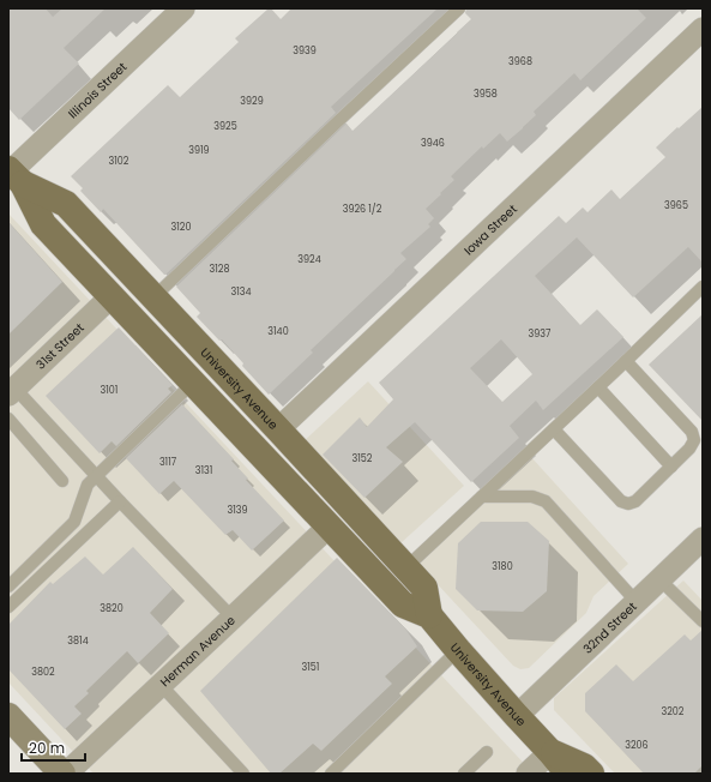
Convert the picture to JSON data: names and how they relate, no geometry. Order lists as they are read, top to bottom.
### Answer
{
  "streets": {
    "main road": ["University Avenue"],
    "street": [
      "Illinois Street",
      "Iowa Street",
      "31st Street",
      "32nd Street",
      "Herman Avenue"
    ]
  },
  "crossings": [
    ["Illinois Street", "University Avenue"],
    ["Iowa Street", "University Avenue"],
    ["31st Street", "University Avenue"],
    ["University Avenue", "32nd Street"],
    ["University Avenue", "Herman Avenue"]
  ],
  "house_numbers": [
    "3939",
    "3968",
    "3958",
    "3929",
    "3925",
    "3946",
    "3919",
    "3102",
    "3965",
    "3926 1/2",
    "3120",
    "3924",
    "3128",
    "3134",
    "3140",
    "3937",
    "3101",
    "3152",
    "3117",
    "3131",
    "3139",
    "3180",
    "3820",
    "3814",
    "3151",
    "3802",
    "3202",
    "3206"
  ],
  "scale_bar": "20 m"
}
